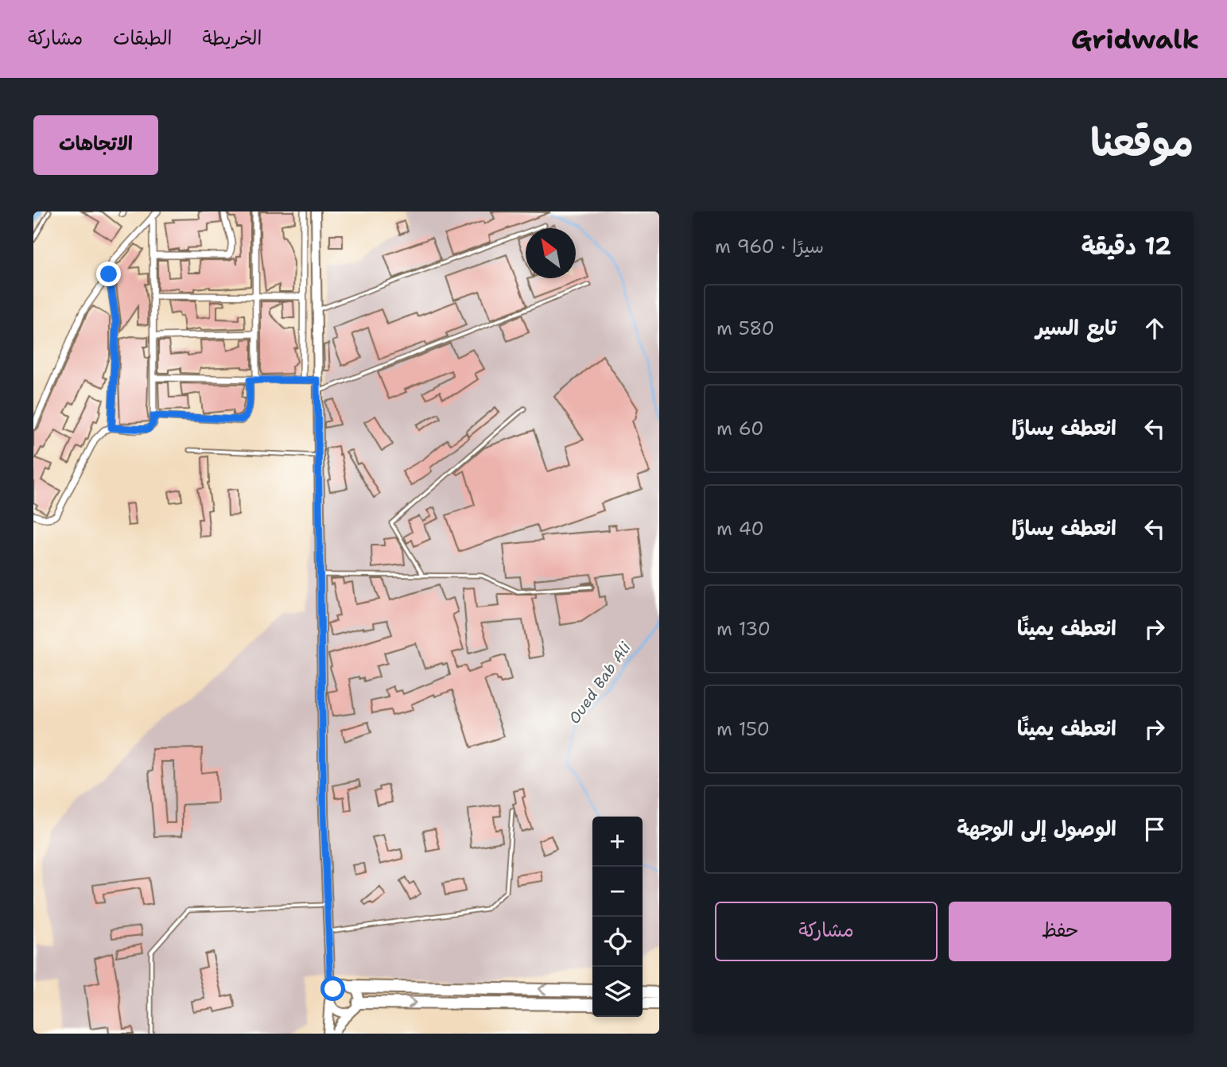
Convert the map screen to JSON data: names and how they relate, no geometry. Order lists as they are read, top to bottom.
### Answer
{
  "water": ["Oued Bab Ali"],
  "north": "top left",
  "page": {
    "header": "Gridwalk",
    "nav": ["الخريطة", "الطبقات", "مشاركة"],
    "title": "موقعنا",
    "buttons": [
      "الاتجاهات",
      ["حفظ", "مشاركة"]
    ],
    "heading": ["12 دقيقة", "سيرًا · 960 m"],
    "list": [
      ["تابع السير", "580 m"],
      ["انعطف يسارًا", "60 m"],
      ["انعطف يسارًا", "40 m"],
      ["انعطف يمينًا", "130 m"],
      ["انعطف يمينًا", "150 m"],
      "الوصول إلى الوجهة"
    ],
    "map_buttons": ["+", "−"]
  }
}
